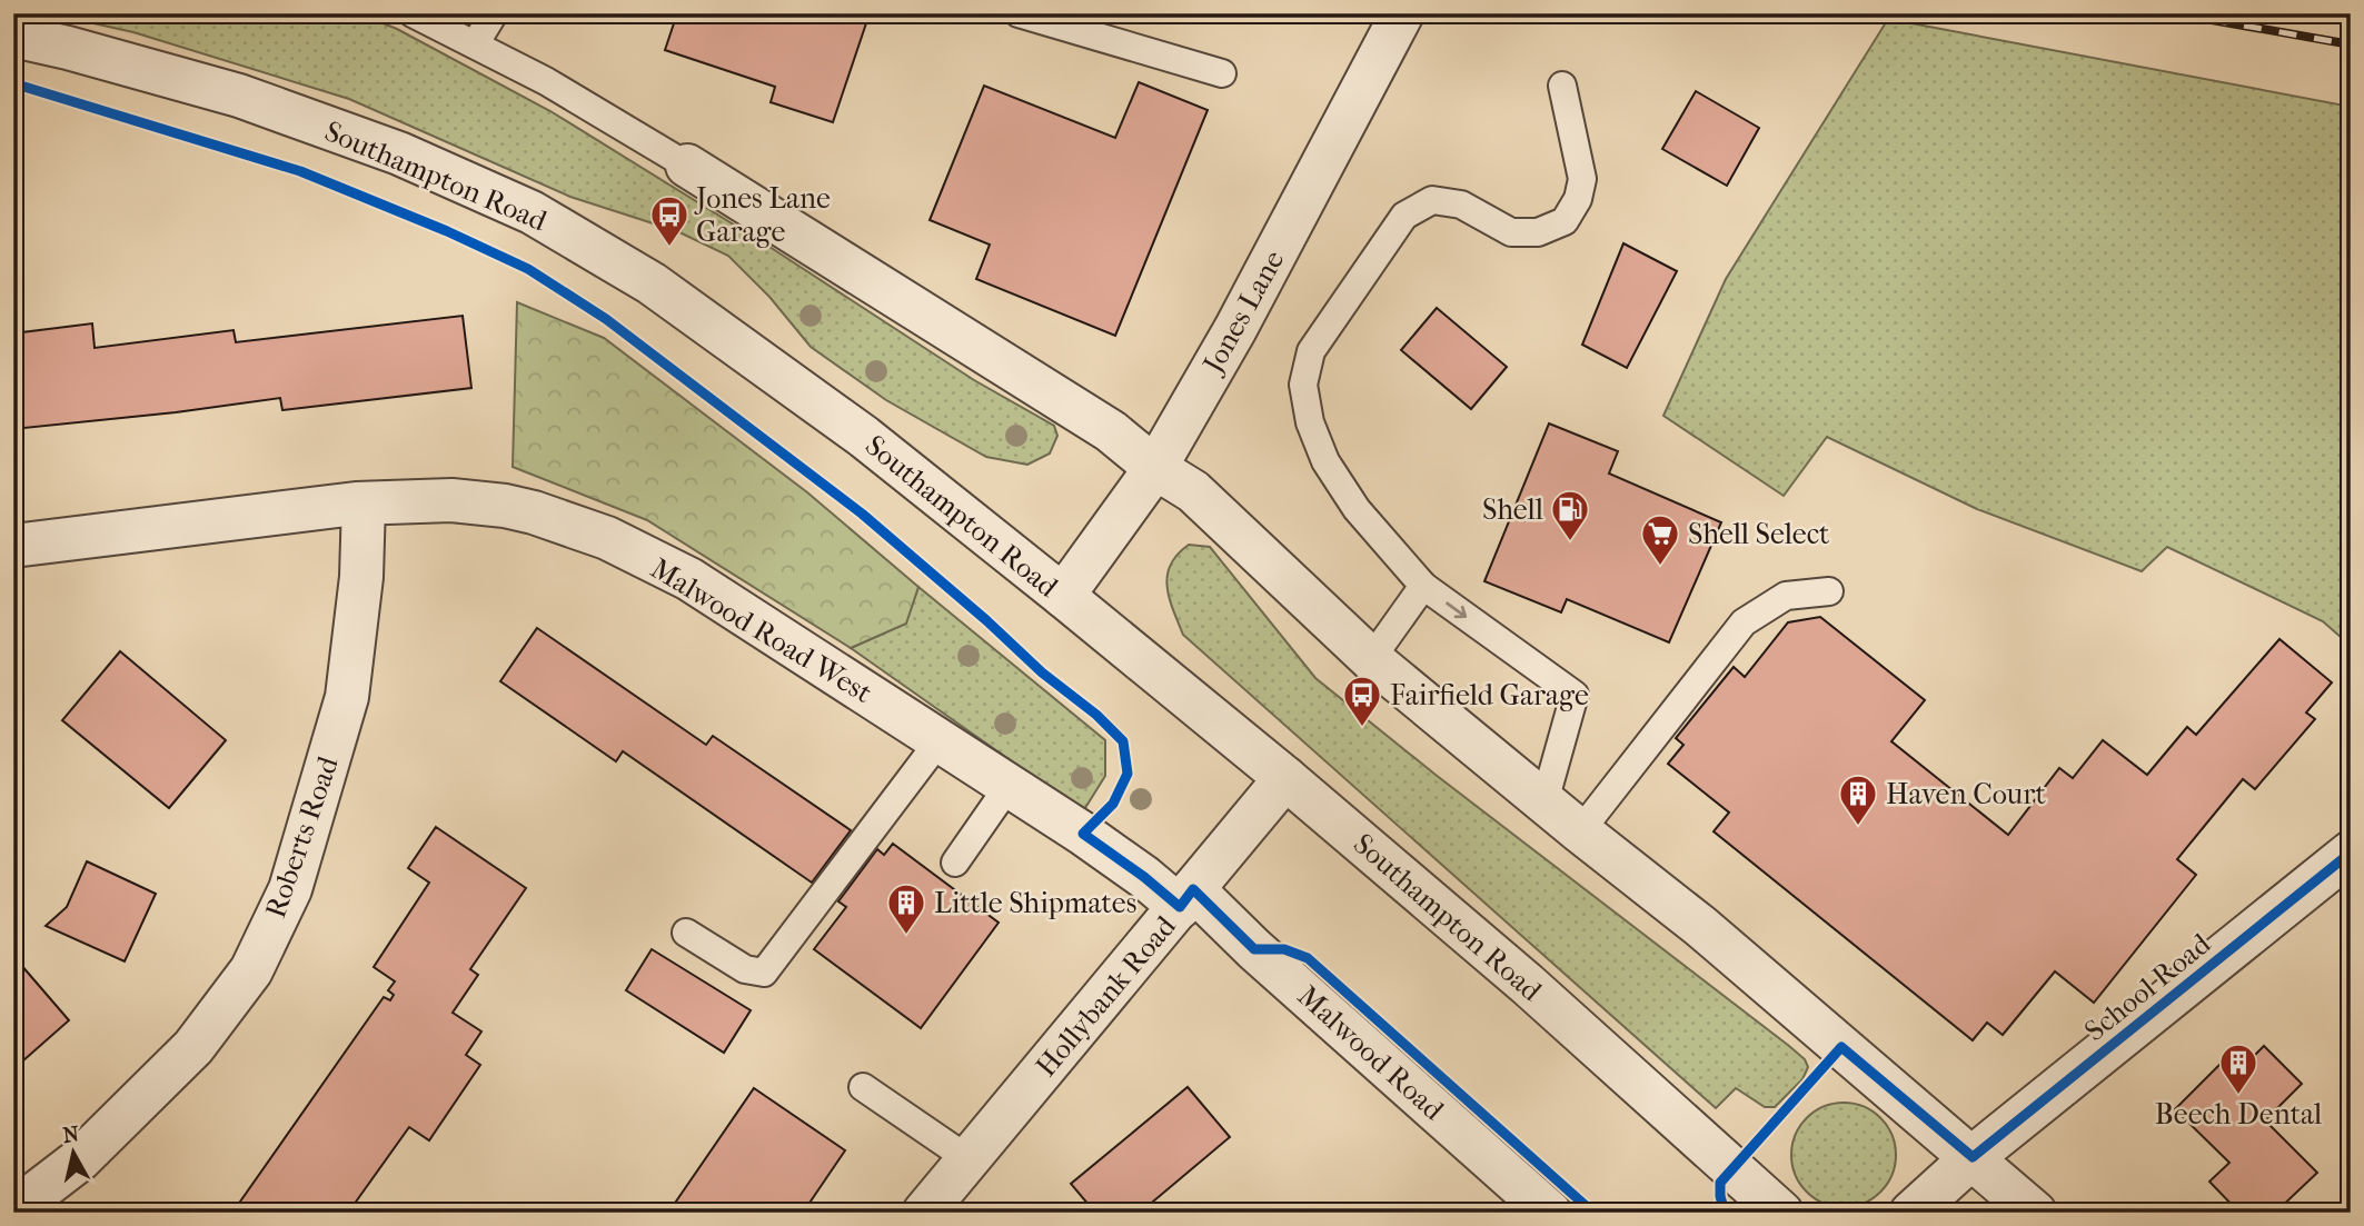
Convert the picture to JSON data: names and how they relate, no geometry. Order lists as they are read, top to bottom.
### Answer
{
  "streets": {
    "street": [
      "Southampton Road",
      "Jones Lane",
      "Malwood Road West",
      "Roberts Road",
      "School Road",
      "Hollybank Road",
      "Malwood Road"
    ]
  },
  "crossings": [
    ["Southampton Road", "Jones Lane"],
    ["Southampton Road", "Hollybank Road"],
    ["Malwood Road West", "Roberts Road"],
    ["Malwood Road West", "Hollybank Road"],
    ["Malwood Road West", "Malwood Road"],
    ["Hollybank Road", "Malwood Road"]
  ],
  "places": {
    "bus stop": ["Jones Lane Garage", "Fairfield Garage"],
    "fuel station": ["Shell"],
    "supermarket": ["Shell Select"],
    "building": ["Haven Court", "Little Shipmates", "Beech Dental"]
  },
  "north": "top"
}
